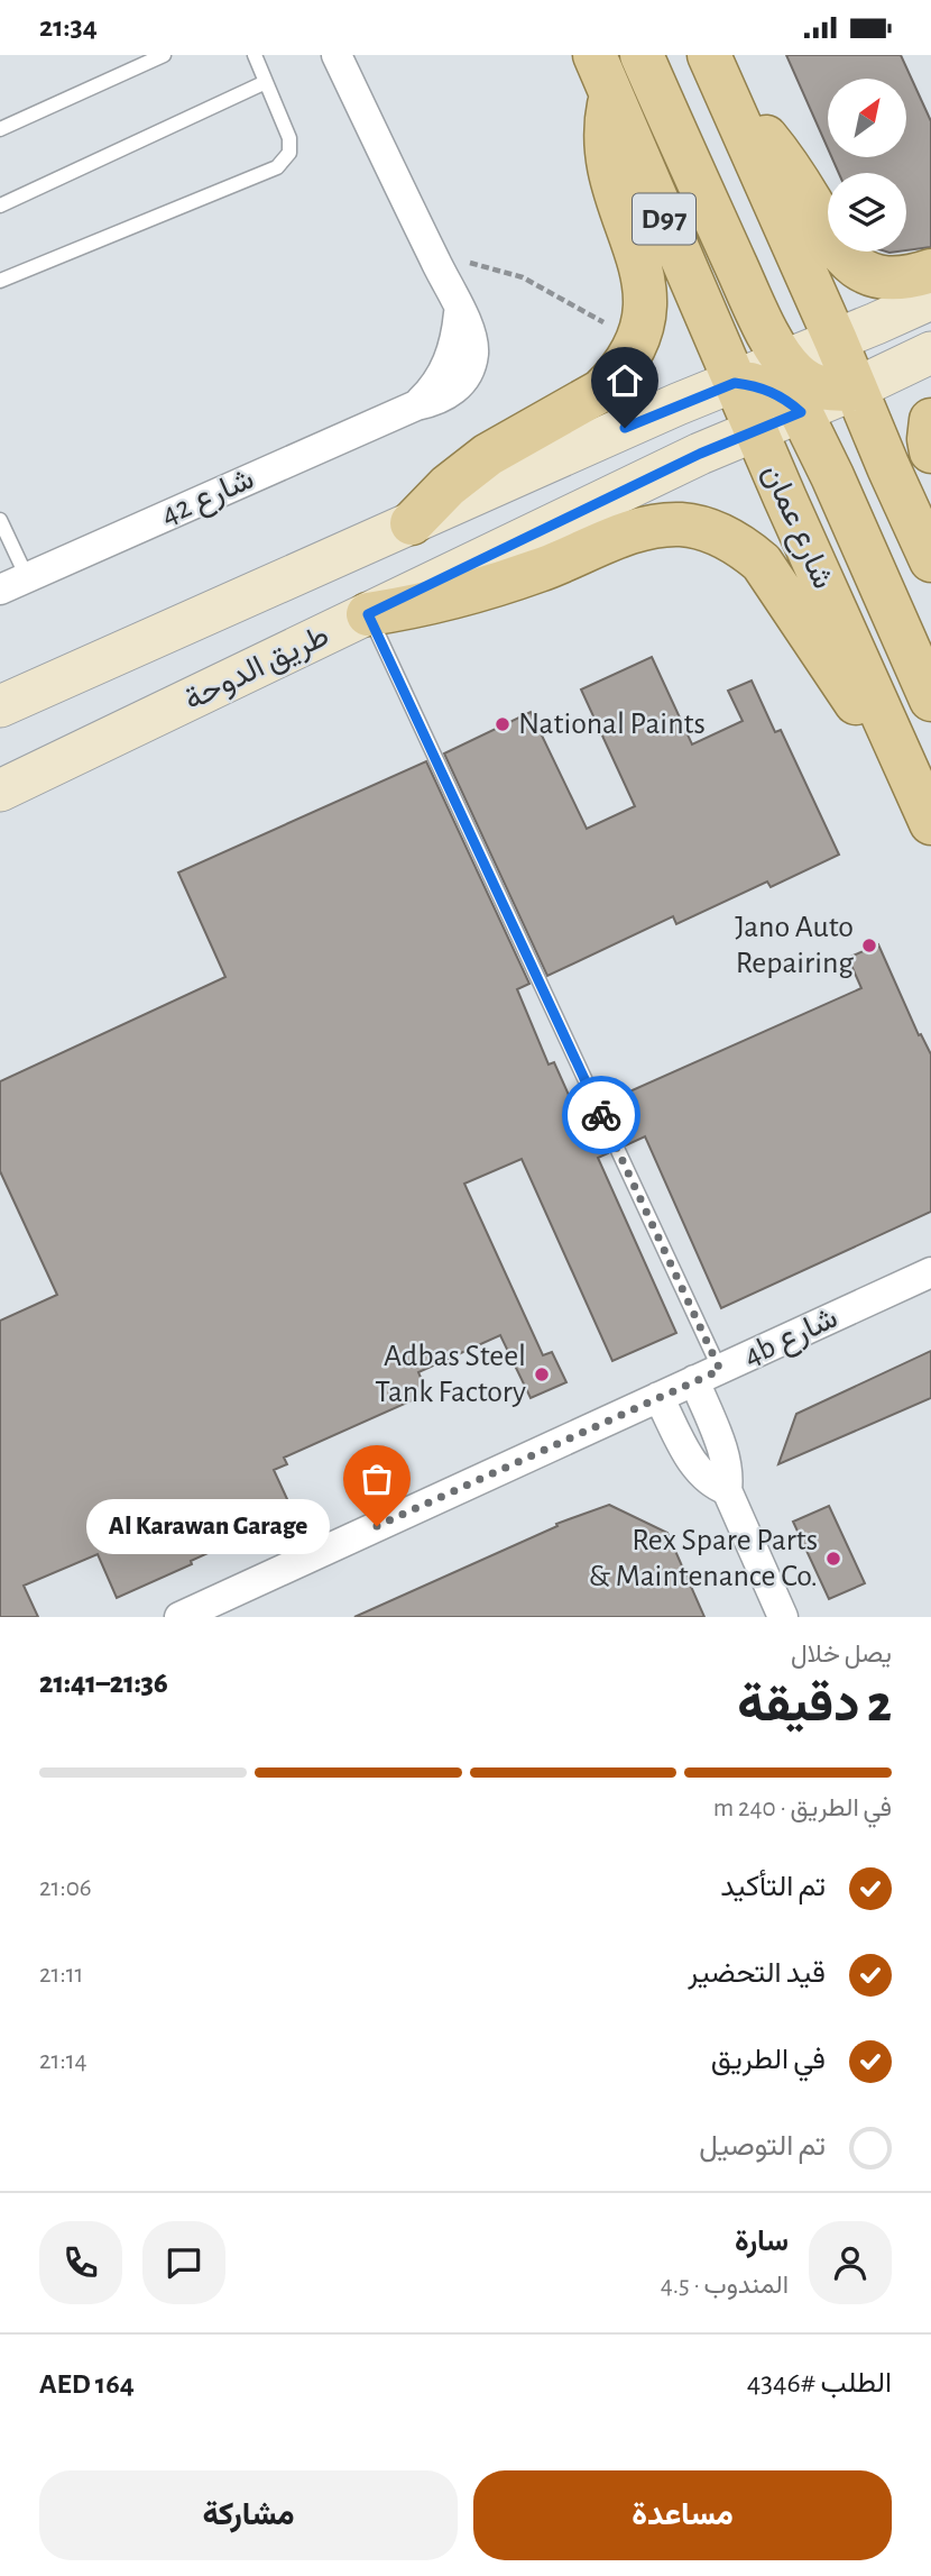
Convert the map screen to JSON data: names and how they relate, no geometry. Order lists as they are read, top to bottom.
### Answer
{
  "streets": {
    "main road": ["D97", "شارع عمان", "طريق الدوحة"],
    "street": ["شارع 42", "4b شارع"]
  },
  "crossings": [
    ["شارع عمان", "طريق الدوحة"]
  ],
  "places": [
    "National Paints",
    "Jano Auto Repairing",
    "Adbas Steel Tank Factory",
    "Al Karawan Garage",
    "Rex Spare Parts & Maintenance Co."
  ],
  "north": "top right",
  "page": {
    "status": "21:34",
    "bubble": "Al Karawan Garage",
    "heading": ["2 دقيقة", "يصل خلال", "21:36–21:41"],
    "panel": [
      "سارة",
      "المندوب · 4.5",
      "الطلب #4346",
      "AED 164"
    ],
    "bar": "في الطريق · 240 m",
    "list": [
      ["تم التأكيد", "21:06"],
      ["قيد التحضير", "21:11"],
      ["في الطريق", "21:14"],
      "تم التوصيل"
    ],
    "buttons": ["مساعدة", "مشاركة"]
  }
}
